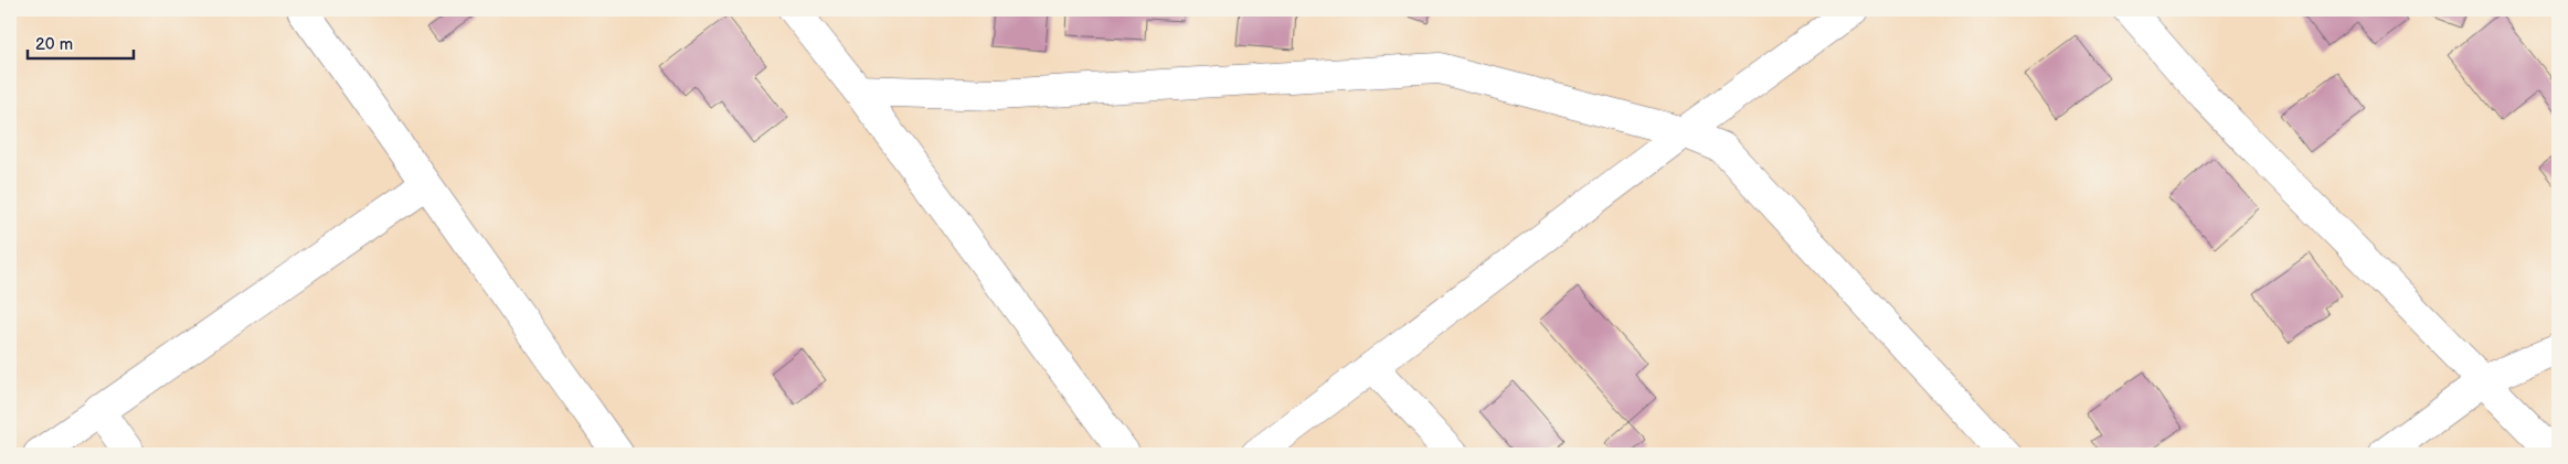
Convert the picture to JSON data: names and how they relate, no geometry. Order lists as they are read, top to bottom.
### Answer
{
  "scale_bar": "20 m"
}
